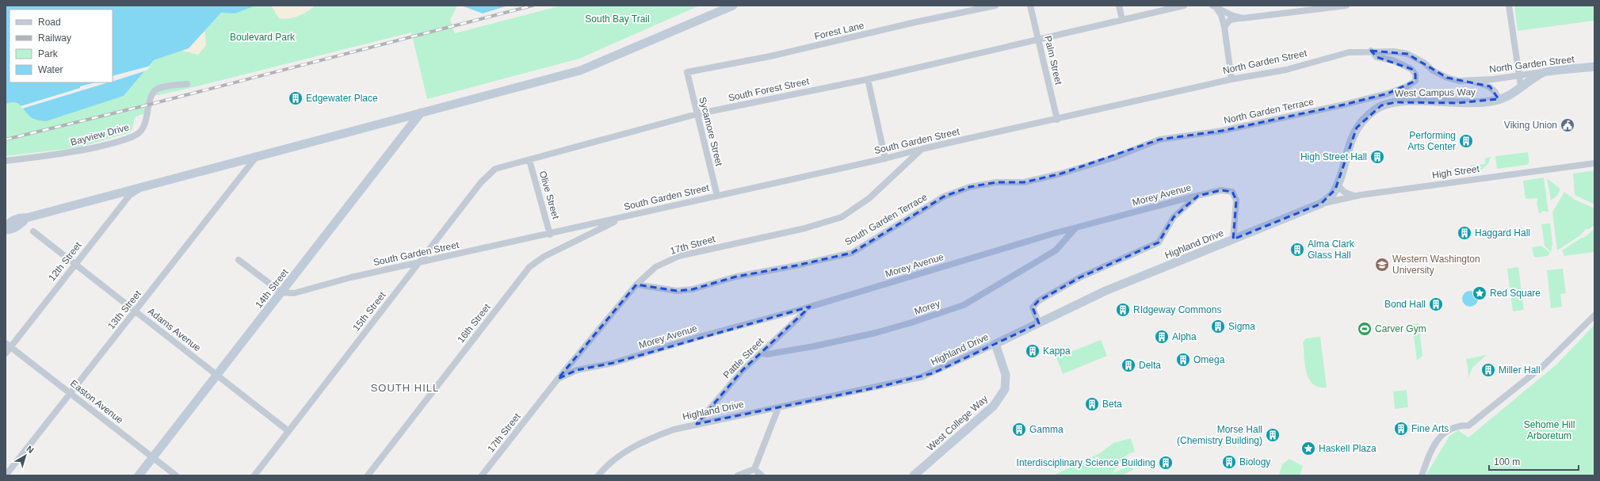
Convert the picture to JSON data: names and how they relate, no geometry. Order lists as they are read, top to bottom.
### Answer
{
  "streets": {
    "street": [
      "Forest Lane",
      "Palm Street",
      "North Garden Street",
      "South Forest Street",
      "West Campus Way",
      "North Garden Terrace",
      "Sycamore Street",
      "Bayview Drive",
      "South Garden Street",
      "High Street",
      "Olive Street",
      "Morey Avenue",
      "South Garden Terrace",
      "Highland Drive",
      "17th Street",
      "12th Street",
      "14th Street",
      "Morey",
      "13th Street",
      "15th Street",
      "16th Street",
      "Adams Avenue",
      "Pattle Street",
      "Easton Avenue",
      "West College Way"
    ]
  },
  "crossings": [
    ["Forest Lane", "Sycamore Street"],
    ["Palm Street", "North Garden Street"],
    ["Palm Street", "South Forest Street"],
    ["Palm Street", "South Garden Street"],
    ["North Garden Street", "West Campus Way"],
    ["North Garden Street", "North Garden Terrace"],
    ["North Garden Street", "South Garden Street"],
    ["South Forest Street", "Sycamore Street"],
    ["South Forest Street", "Olive Street"],
    ["South Forest Street", "15th Street"],
    ["West Campus Way", "High Street"],
    ["West Campus Way", "Highland Drive"],
    ["North Garden Terrace", "South Garden Terrace"],
    ["Sycamore Street", "South Garden Street"],
    ["South Garden Street", "Olive Street"],
    ["South Garden Street", "17th Street"],
    ["South Garden Street", "14th Street"],
    ["South Garden Street", "15th Street"],
    ["South Garden Street", "16th Street"],
    ["High Street", "Highland Drive"],
    ["Morey Avenue", "Highland Drive"],
    ["Morey Avenue", "17th Street"],
    ["Morey Avenue", "Morey"],
    ["Morey Avenue", "Pattle Street"],
    ["South Garden Terrace", "17th Street"],
    ["Highland Drive", "Pattle Street"],
    ["Highland Drive", "West College Way"],
    ["12th Street", "Adams Avenue"],
    ["12th Street", "Easton Avenue"],
    ["14th Street", "Adams Avenue"],
    ["14th Street", "Easton Avenue"],
    ["Morey", "Pattle Street"],
    ["13th Street", "Adams Avenue"],
    ["13th Street", "Easton Avenue"],
    ["15th Street", "Adams Avenue"]
  ],
  "districts": ["SOUTH HILL"],
  "parks": ["South Bay Trail", "Boulevard Park", "Sehome Hill Arboretum"],
  "places": {
    "building": [
      "Edgewater Place",
      "Performing Arts Center",
      "High Street Hall",
      "Haggard Hall",
      "Alma Clark Glass Hall",
      "Bond Hall",
      "RIdgeway Commons",
      "Sigma",
      "Alpha",
      "Kappa",
      "Omega",
      "Delta",
      "Miller Hall",
      "Beta",
      "Fine Arts",
      "Gamma",
      "Morse Hall (Chemistry Building)",
      "Biology",
      "Interdisciplinary Science Building"
    ],
    "public building": ["Viking Union"],
    "school or university": ["Western Washington University"],
    "place": ["Red Square", "Haskell Plaza"],
    "sports": ["Carver Gym"]
  },
  "legend": [
    "Road",
    "Railway",
    "Park",
    "Water"
  ],
  "scale_bar": "100 m",
  "north": "top right"
}
